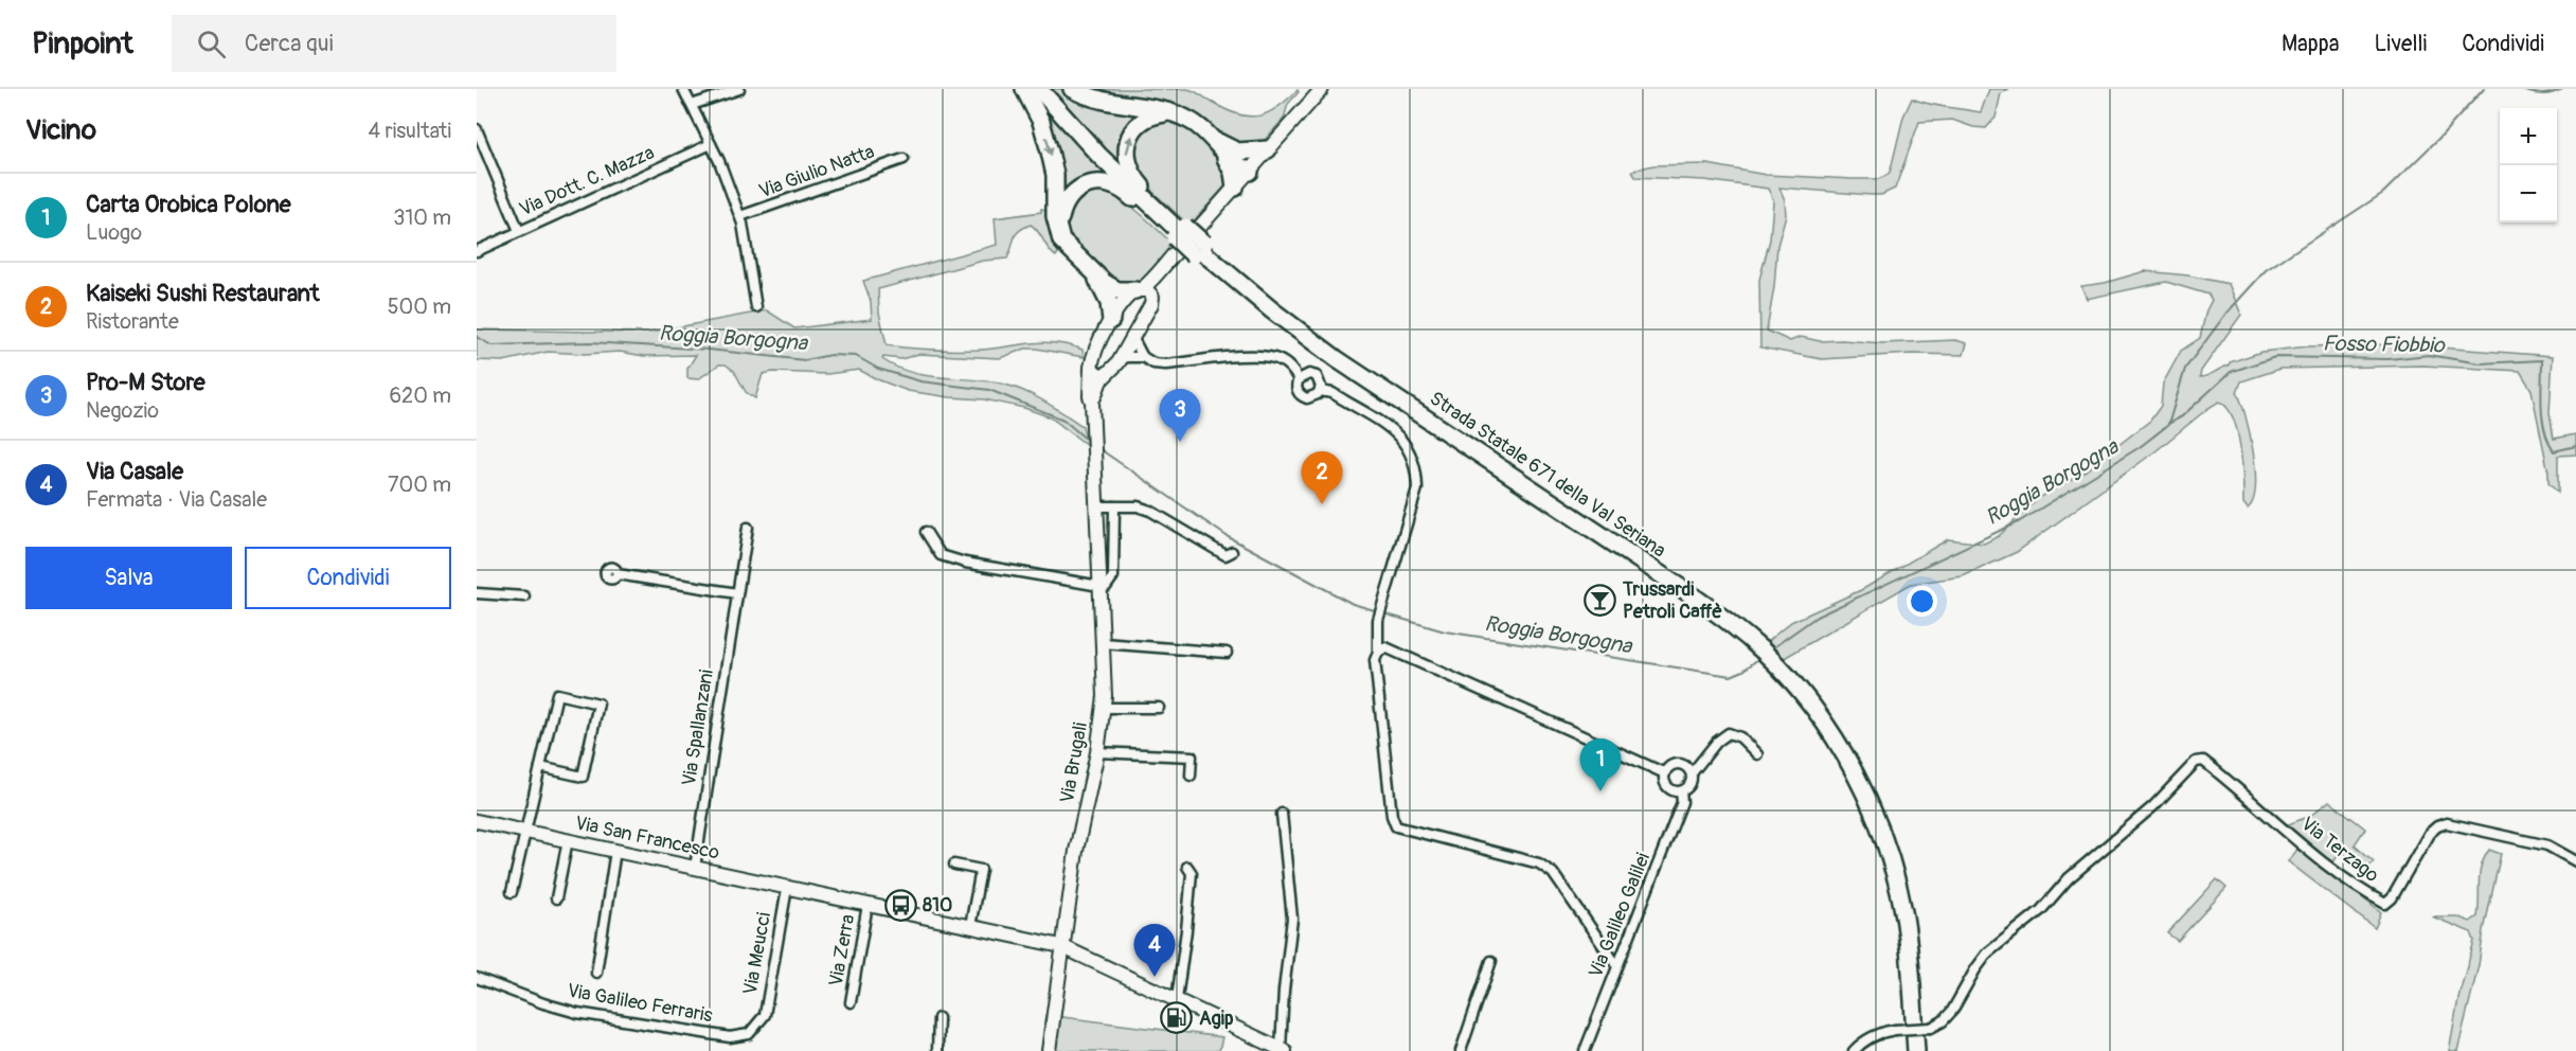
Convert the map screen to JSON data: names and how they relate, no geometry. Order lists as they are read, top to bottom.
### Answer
{
  "streets": {
    "highway": ["Strada Statale 671 della Val Seriana"],
    "street": [
      "Via Giulio Natta",
      "Via Dott. C. Mazza",
      "Via Spallanzani",
      "Via Brugali",
      "Via San Francesco",
      "Via Terzago",
      "Via Galileo Galilei",
      "Via Zerra",
      "Via Meucci",
      "Via Galileo Ferraris"
    ]
  },
  "crossings": [
    ["Via Spallanzani", "Via San Francesco"],
    ["Via Brugali", "Via San Francesco"],
    ["Via San Francesco", "Via Zerra"],
    ["Via San Francesco", "Via Meucci"],
    ["Via Meucci", "Via Galileo Ferraris"]
  ],
  "water": ["Roggia Borgogna", "Fosso Fiobbio"],
  "places": {
    "bar": ["Trussardi Petroli Caffè"],
    "bus stop": ["810"],
    "fuel station": ["Agip"]
  },
  "page": {
    "header": "Pinpoint",
    "search": "Cerca qui",
    "nav": ["Mappa", "Livelli", "Condividi"],
    "heading": ["Vicino", "4 risultati"],
    "map_buttons": ["+", "−"],
    "list": [
      {
        "mark": "1",
        "name": "Carta Orobica Polone",
        "note": "Luogo",
        "value": "310 m"
      },
      {
        "mark": "2",
        "name": "Kaiseki Sushi Restaurant",
        "note": "Ristorante",
        "value": "500 m"
      },
      {
        "mark": "3",
        "name": "Pro-M Store",
        "note": "Negozio",
        "value": "620 m"
      },
      {
        "mark": "4",
        "name": "Via Casale",
        "note": "Fermata · Via Casale",
        "value": "700 m"
      }
    ],
    "pins": [
      "3",
      "2",
      "1",
      "4"
    ],
    "buttons": ["Salva", "Condividi"]
  }
}
